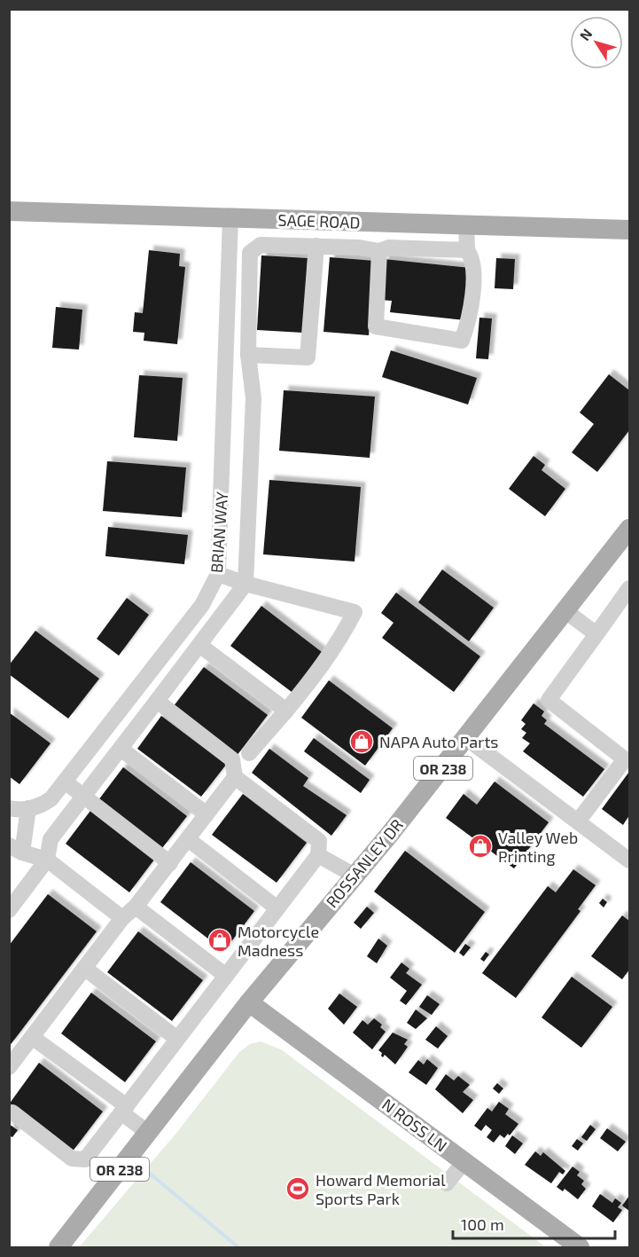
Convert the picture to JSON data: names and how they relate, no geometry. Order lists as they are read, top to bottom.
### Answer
{
  "streets": {
    "main road": [
      "SAGE ROAD",
      "OR 238",
      "ROSSANLEY DR",
      "N ROSS LN"
    ],
    "street": ["BRIAN WAY"]
  },
  "crossings": [
    ["SAGE ROAD", "BRIAN WAY"],
    ["ROSSANLEY DR", "N ROSS LN"]
  ],
  "places": {
    "shop": ["NAPA Auto Parts", "Valley Web Printing", "Motorcycle Madness"],
    "sports": ["Howard Memorial Sports Park"]
  },
  "scale_bar": "100 m",
  "north": "top left"
}
